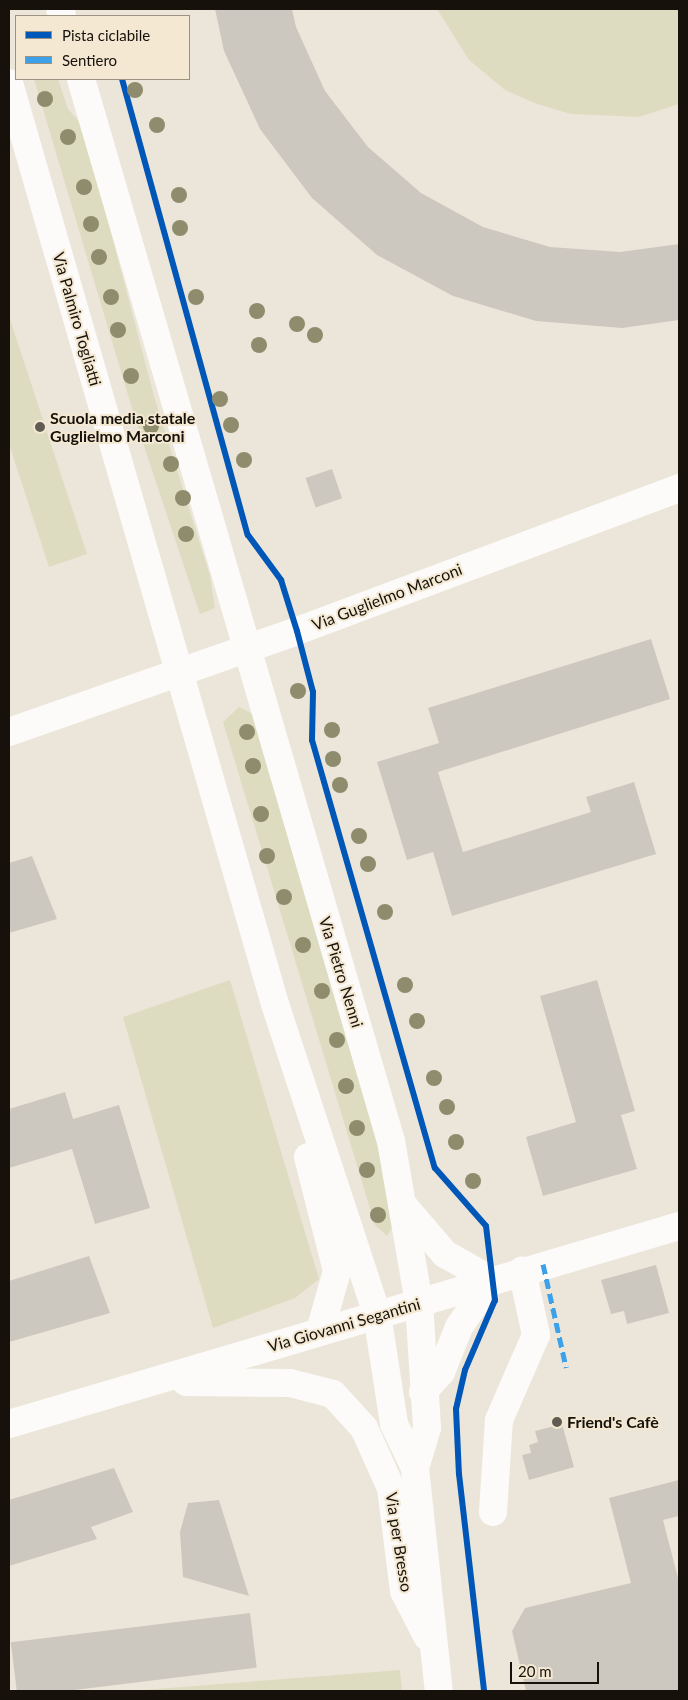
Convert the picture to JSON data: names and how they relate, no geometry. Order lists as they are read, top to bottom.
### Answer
{
  "streets": {
    "street": [
      "Via Palmiro Togliatti",
      "Via Guglielmo Marconi",
      "Via Pietro Nenni",
      "Via Giovanni Segantini",
      "Via per Bresso"
    ]
  },
  "crossings": [
    ["Via Palmiro Togliatti", "Via Guglielmo Marconi"],
    ["Via Guglielmo Marconi", "Via Pietro Nenni"],
    ["Via Pietro Nenni", "Via Giovanni Segantini"],
    ["Via Pietro Nenni", "Via per Bresso"],
    ["Via Giovanni Segantini", "Via per Bresso"]
  ],
  "places": ["Scuola media statale Guglielmo Marconi", "Friend's Cafè"],
  "legend": ["Pista ciclabile", "Sentiero"],
  "scale_bar": "20 m"
}
